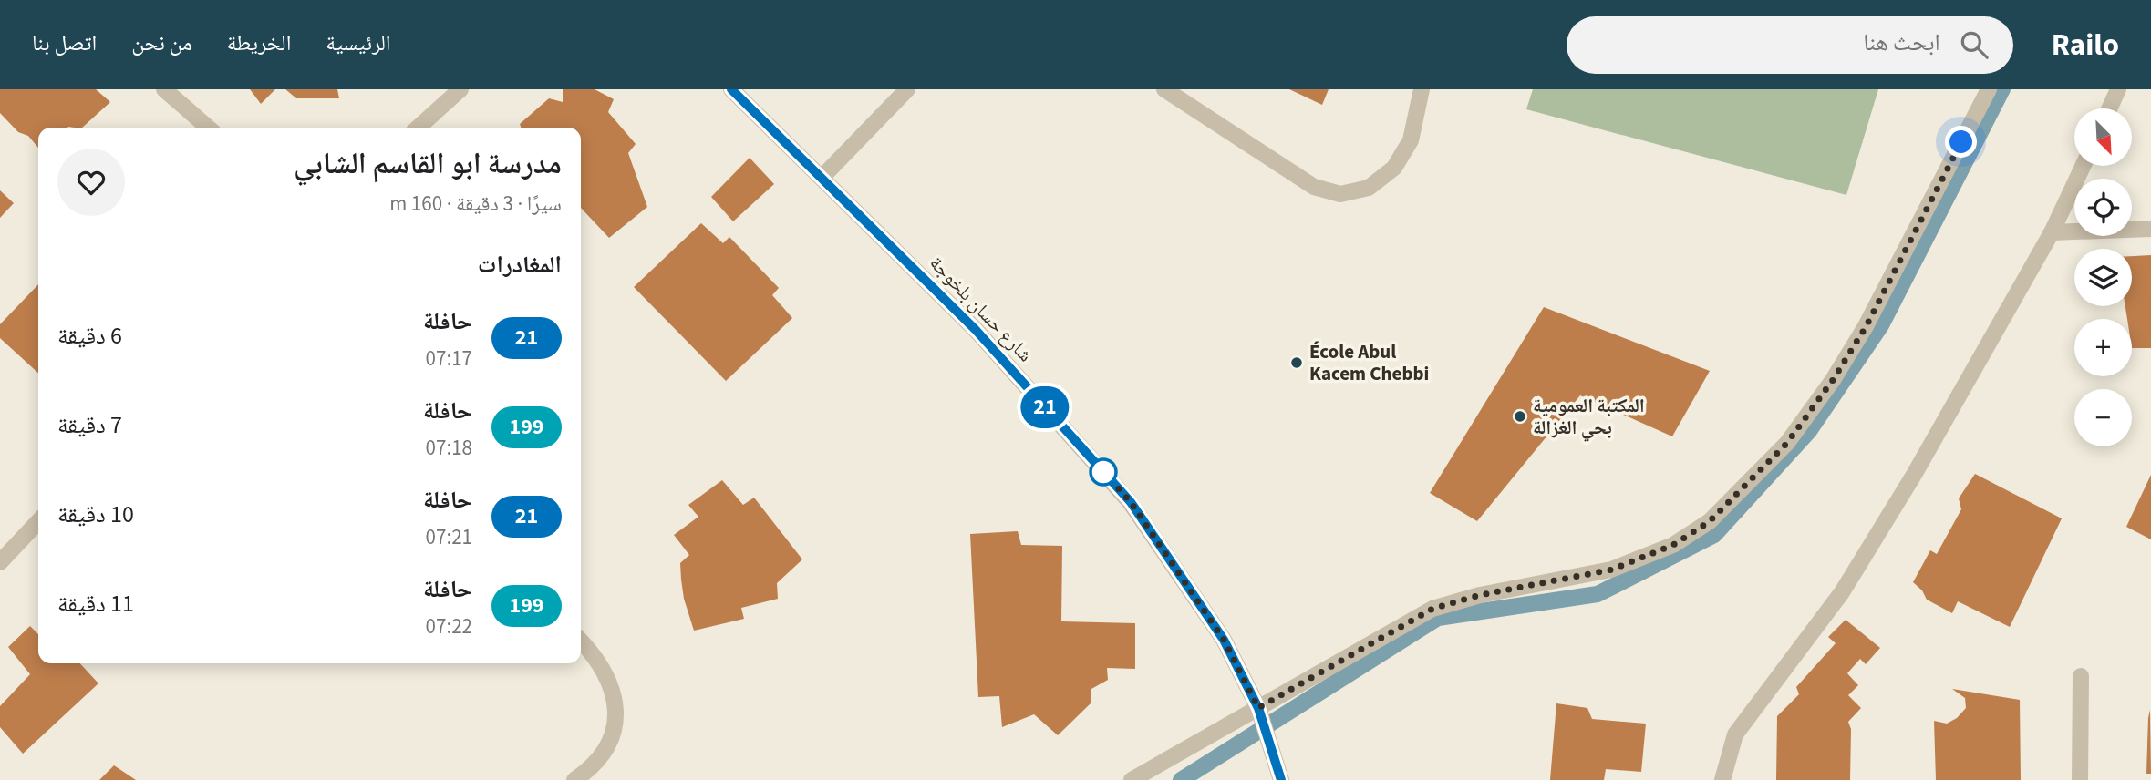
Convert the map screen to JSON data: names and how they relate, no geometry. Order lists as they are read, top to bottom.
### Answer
{
  "streets": {
    "street": ["شارع حسان بلخوجة"]
  },
  "places": ["École Abul Kacem Chebbi", "المكتبة العمومية بحي الغزالة"],
  "lines": ["bus line 21"],
  "north": "bottom right",
  "page": {
    "header": "Railo",
    "search": "ابحث هنا",
    "nav": [
      "الرئيسية",
      "الخريطة",
      "من نحن",
      "اتصل بنا"
    ],
    "on_map": "21",
    "map_buttons": ["+", "−"],
    "heading": [
      ["مدرسة ابو القاسم الشابي", "سيرًا · 3 دقيقة · 160 m"],
      "المغادرات"
    ],
    "list": [
      {
        "mark": "21",
        "name": "حافلة",
        "note": "07:17",
        "value": "6 دقيقة"
      },
      {
        "mark": "199",
        "name": "حافلة",
        "note": "07:18",
        "value": "7 دقيقة"
      },
      {
        "mark": "21",
        "name": "حافلة",
        "note": "07:21",
        "value": "10 دقيقة"
      },
      {
        "mark": "199",
        "name": "حافلة",
        "note": "07:22",
        "value": "11 دقيقة"
      }
    ]
  }
}
